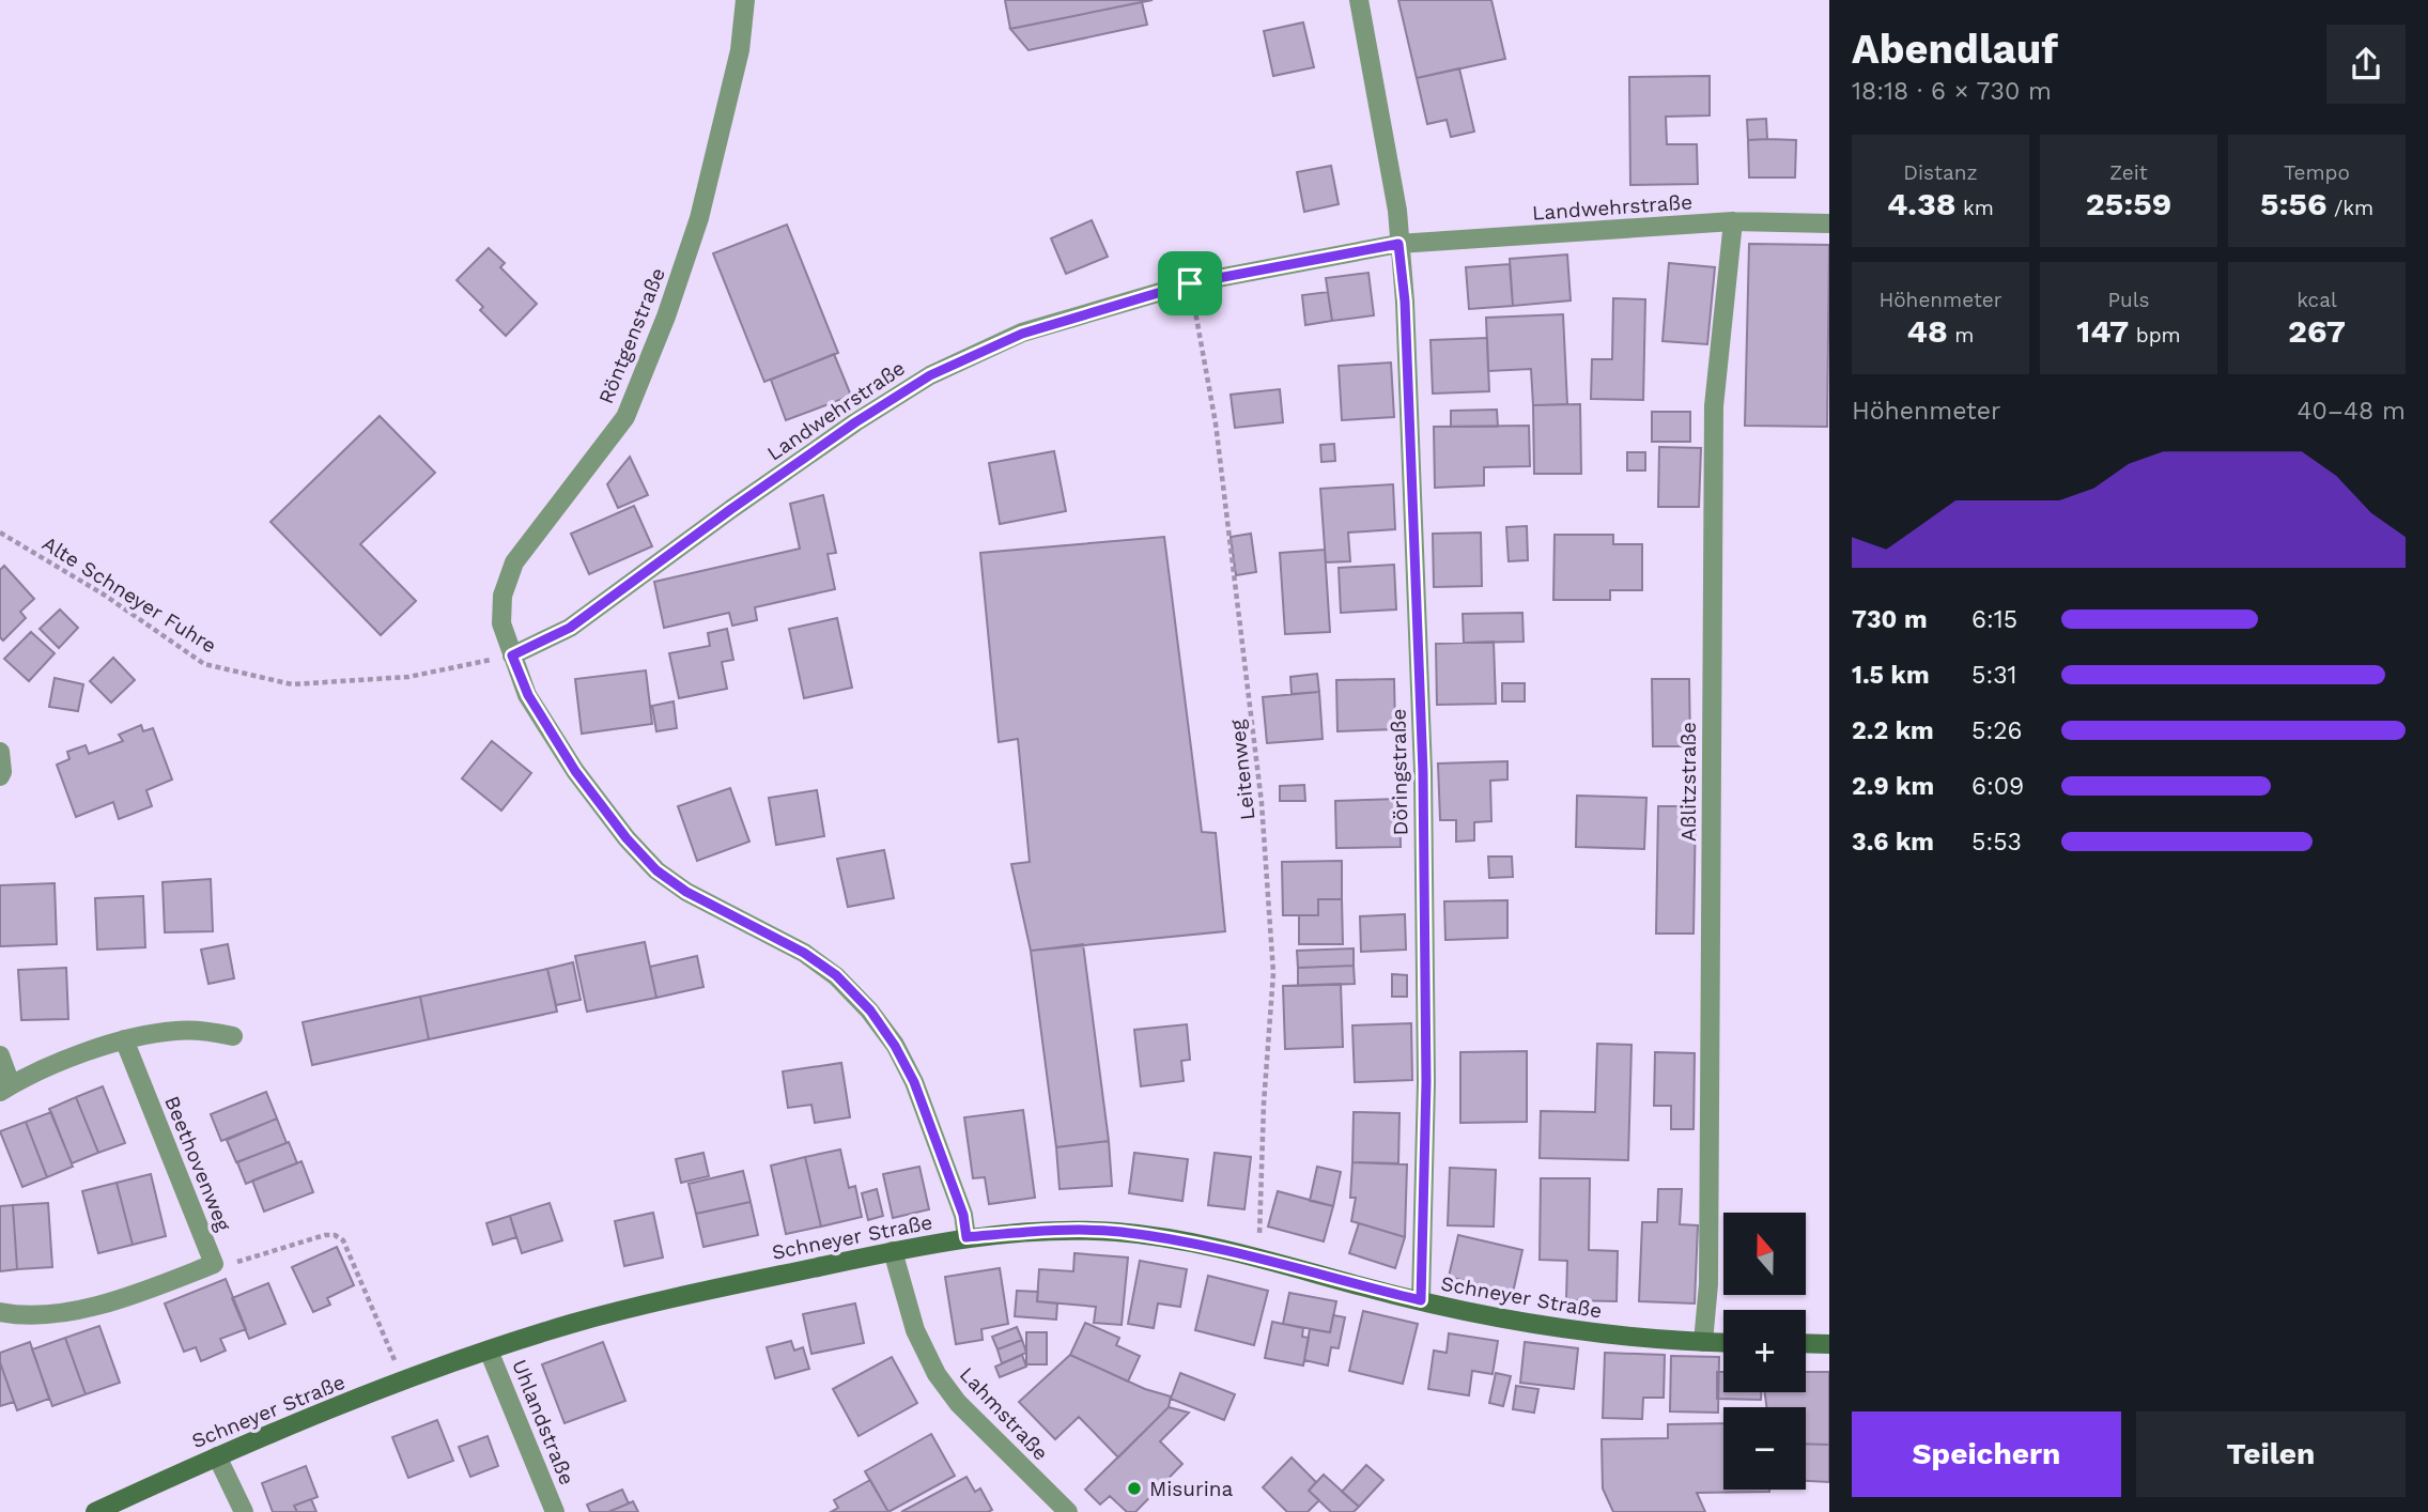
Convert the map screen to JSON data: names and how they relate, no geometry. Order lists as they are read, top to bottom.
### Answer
{
  "streets": {
    "street": [
      "Landwehrstraße",
      "Röntgenstraße",
      "Döringstraße",
      "Aßlitzstraße",
      "Beethovenweg",
      "Schneyer Straße",
      "Lahmstraße",
      "Uhlandstraße"
    ],
    "path": ["Alte Schneyer Fuhre", "Leitenweg"]
  },
  "crossings": [
    ["Landwehrstraße", "Röntgenstraße"],
    ["Landwehrstraße", "Alte Schneyer Fuhre"],
    ["Landwehrstraße", "Leitenweg"],
    ["Landwehrstraße", "Döringstraße"],
    ["Landwehrstraße", "Aßlitzstraße"],
    ["Röntgenstraße", "Alte Schneyer Fuhre"],
    ["Röntgenstraße", "Schneyer Straße"],
    ["Leitenweg", "Schneyer Straße"],
    ["Döringstraße", "Schneyer Straße"],
    ["Aßlitzstraße", "Schneyer Straße"],
    ["Schneyer Straße", "Lahmstraße"],
    ["Schneyer Straße", "Uhlandstraße"]
  ],
  "places": ["Misurina"],
  "north": "top",
  "page": {
    "heading": ["Abendlauf", "18:18 · 6 × 730 m"],
    "stats": [
      ["Distanz", "4.38 km"],
      ["Zeit", "25:59"],
      ["Tempo", "5:56 /km"],
      ["Höhenmeter", "48 m"],
      ["Puls", "147 bpm"],
      ["kcal", "267"]
    ],
    "chart": ["Höhenmeter", "40–48 m"],
    "list": [
      {
        "name": "730 m",
        "note": "6:15"
      },
      {
        "name": "1.5 km",
        "note": "5:31"
      },
      {
        "name": "2.2 km",
        "note": "5:26"
      },
      {
        "name": "2.9 km",
        "note": "6:09"
      },
      {
        "name": "3.6 km",
        "note": "5:53"
      }
    ],
    "map_buttons": ["+", "−"],
    "buttons": ["Speichern", "Teilen"]
  }
}
